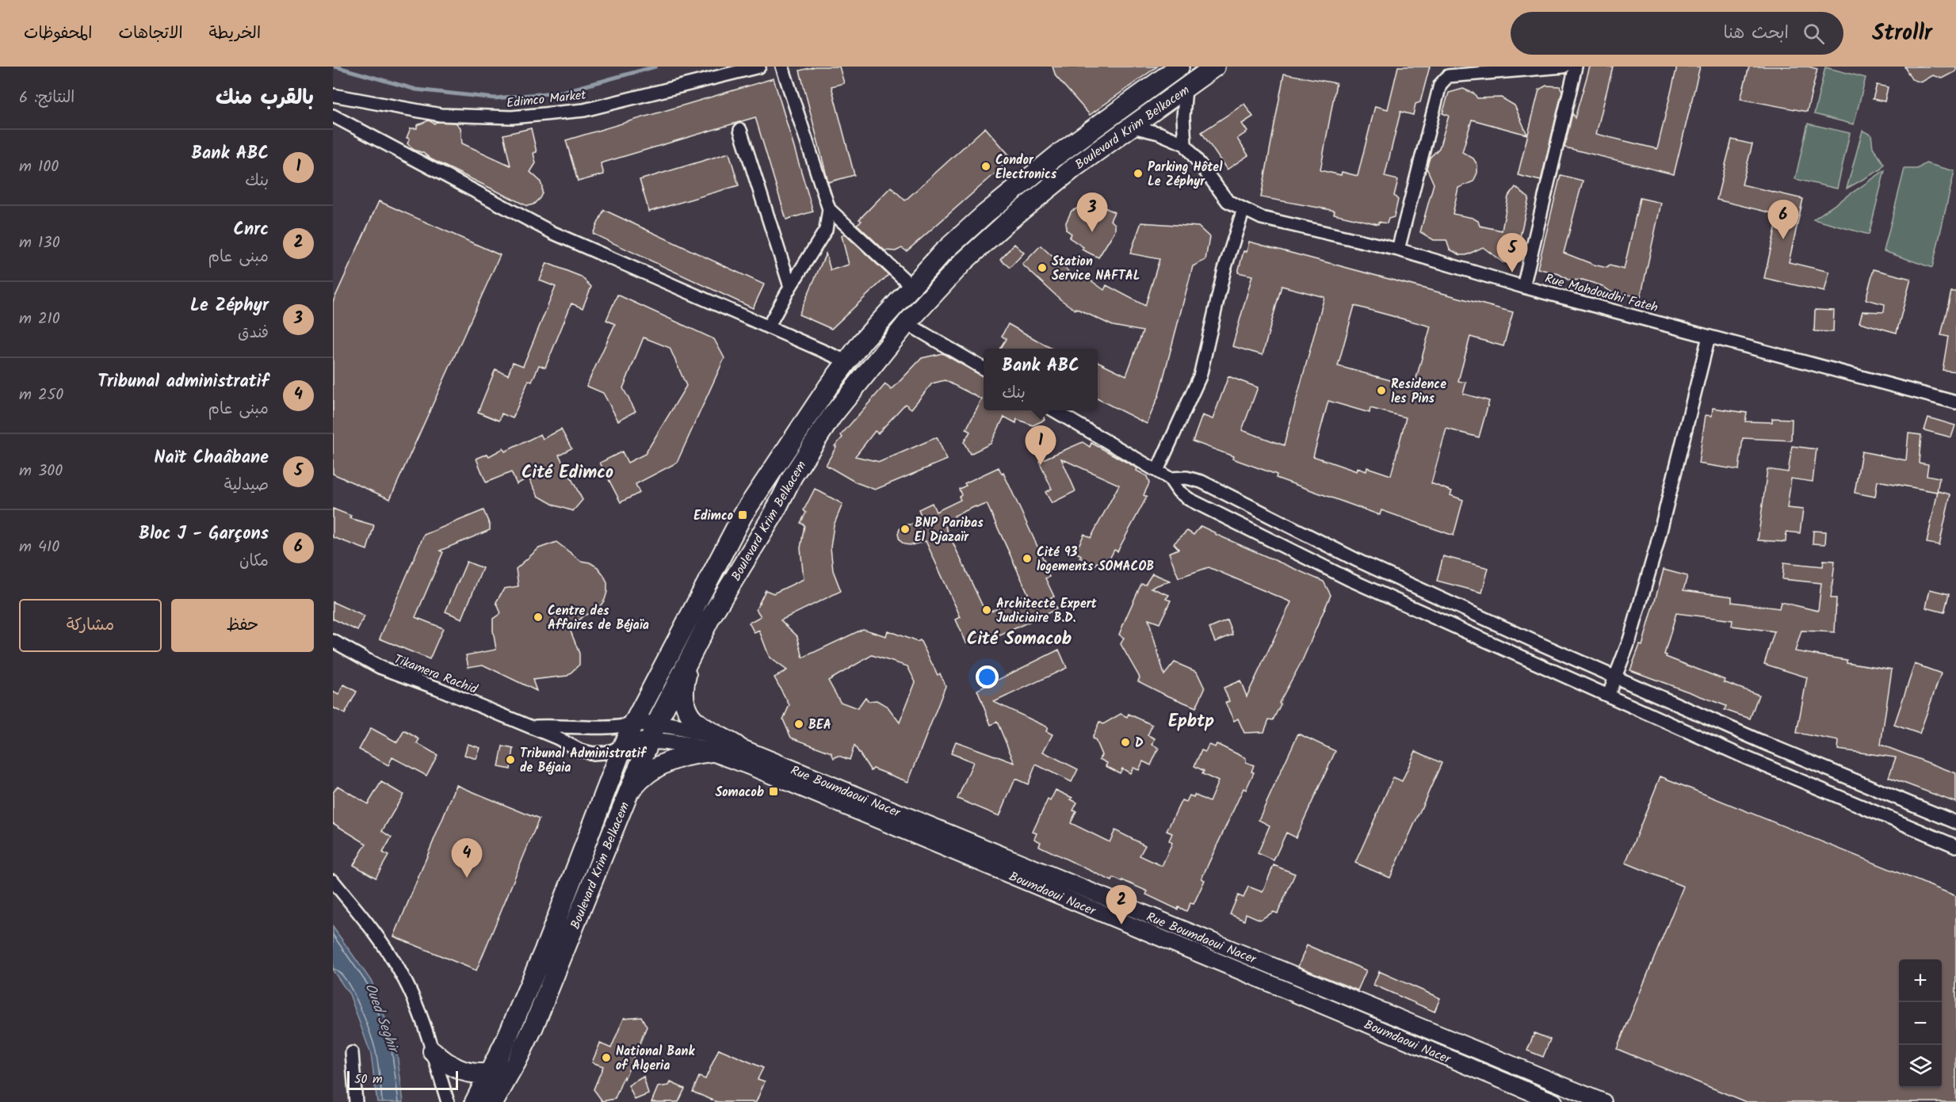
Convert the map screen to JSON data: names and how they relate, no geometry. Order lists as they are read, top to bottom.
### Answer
{
  "streets": {
    "main road": ["Boulevard Krim Belkacem"],
    "street": [
      "Edimco Market",
      "Rue Mahdoudhi Fateh",
      "Tikamera Rachid",
      "Boumdaoui Nacer"
    ]
  },
  "crossings": [
    ["Boulevard Krim Belkacem", "Tikamera Rachid"],
    ["Boulevard Krim Belkacem", "Boumdaoui Nacer"],
    ["Tikamera Rachid", "Boumdaoui Nacer"]
  ],
  "districts": ["Cité Edimco", "Cité Somacob", "Epbtp"],
  "water": ["Oued Seghir"],
  "places": {
    "other": [
      "Condor Electronics",
      "Parking Hôtel Le Zéphyr",
      "Station Service NAFTAL",
      "Residence les Pins",
      "BNP Paribas El Djazaïr",
      "Cité 93 logements SOMACOB",
      "Architecte Expert Judiciaire B.D.",
      "Centre des Affaires de Béjaïa",
      "BEA",
      "D",
      "Tribunal Administratif de Béjaia",
      "National Bank of Algeria"
    ],
    "transit": ["Edimco", "Somacob"]
  },
  "scale_bar": "50 m",
  "page": {
    "header": "Strollr",
    "search": "ابحث هنا",
    "nav": ["الخريطة", "الاتجاهات", "المحفوظات"],
    "heading": ["بالقرب منك", "النتائج: 6"],
    "list": [
      {
        "mark": "1",
        "name": "Bank ABC",
        "note": "بنك",
        "value": "100 m"
      },
      {
        "mark": "2",
        "name": "Cnrc",
        "note": "مبنى عام",
        "value": "130 m"
      },
      {
        "mark": "3",
        "name": "Le Zéphyr",
        "note": "فندق",
        "value": "210 m"
      },
      {
        "mark": "4",
        "name": "Tribunal administratif",
        "note": "مبنى عام",
        "value": "250 m"
      },
      {
        "mark": "5",
        "name": "Naït Chaâbane",
        "note": "صيدلية",
        "value": "300 m"
      },
      {
        "mark": "6",
        "name": "Bloc J - Garçons",
        "note": "مكان",
        "value": "410 m"
      }
    ],
    "pins": [
      "3",
      "6",
      "5",
      "1",
      "4",
      "2"
    ],
    "popup": ["Bank ABC", "بنك"],
    "buttons": ["حفظ", "مشاركة"],
    "map_buttons": ["+", "−"],
    "scale": "50 m"
  }
}
